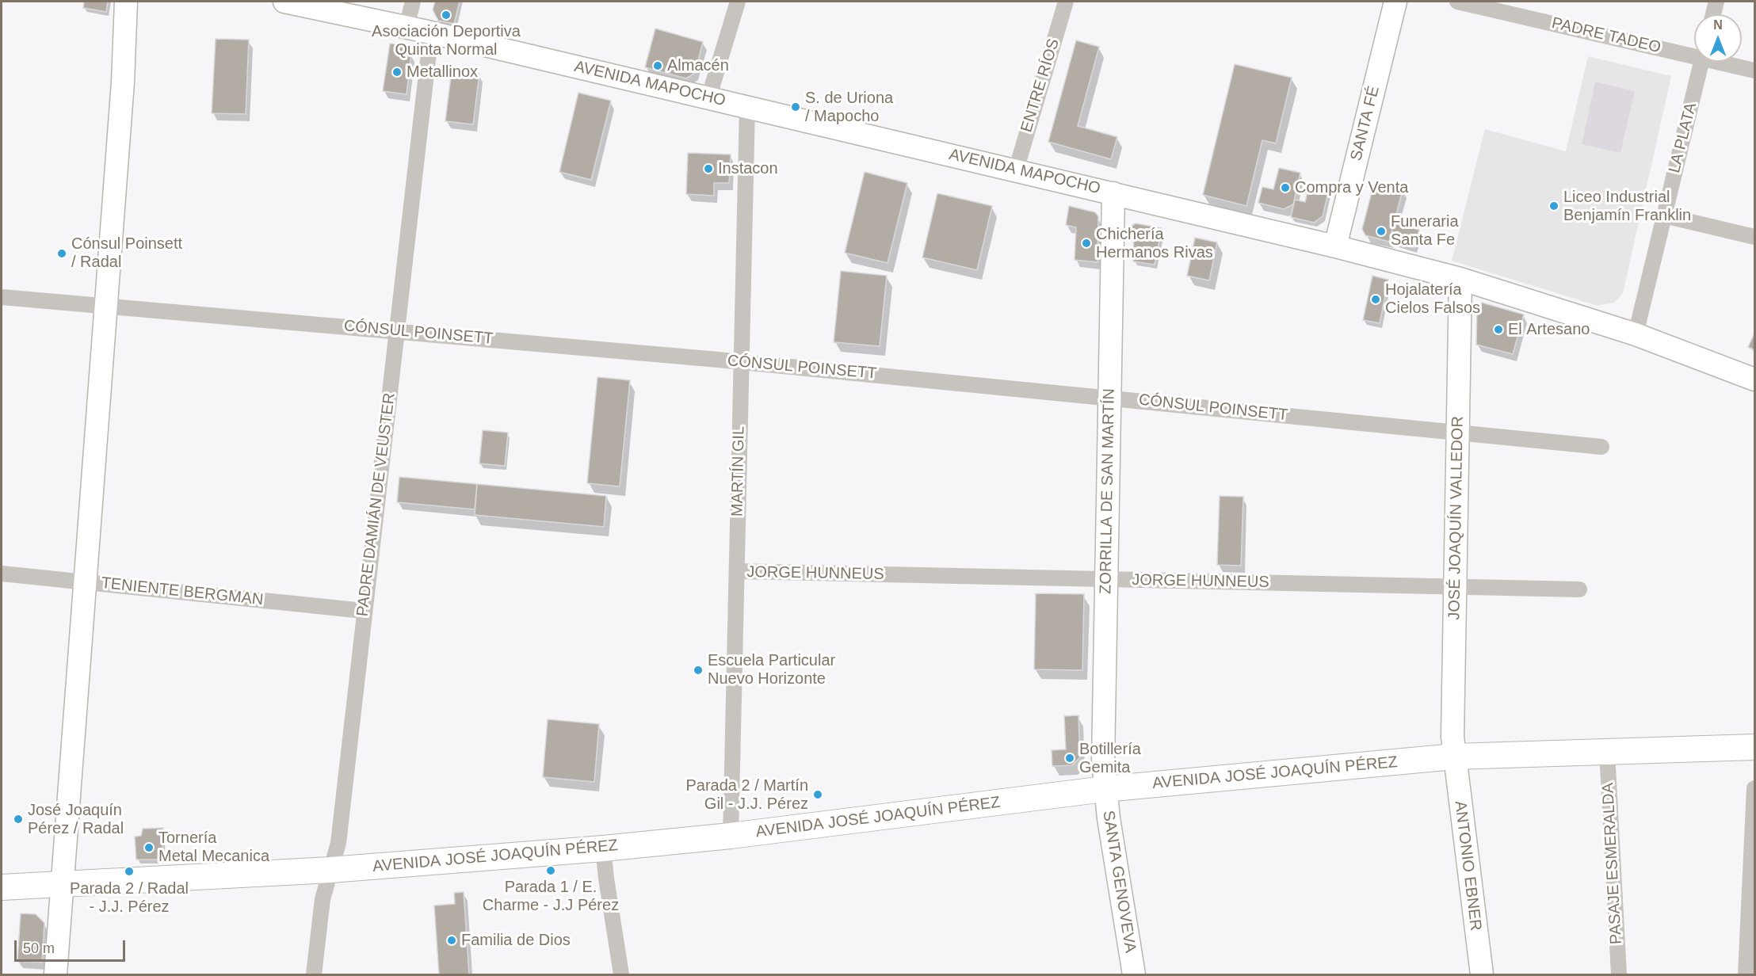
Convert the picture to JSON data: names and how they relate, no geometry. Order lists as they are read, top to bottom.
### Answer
{
  "streets": {
    "main road": [
      "AVENIDA MAPOCHO",
      "SANTA FÉ",
      "ZORRILLA DE SAN MARTÍN",
      "JOSÉ JOAQUÍN VALLEDOR",
      "AVENIDA JOSÉ JOAQUÍN PÉREZ",
      "ANTONIO EBNER",
      "SANTA GENOVEVA"
    ],
    "street": [
      "PADRE TADEO",
      "ENTRE RÍOS",
      "LA PLATA",
      "CÓNSUL POINSETT",
      "MARTÍN GIL",
      "PADRE DAMIÁN DE VEUSTER",
      "JORGE HUNNEUS",
      "TENIENTE BERGMAN",
      "PASAJE ESMERALDA"
    ]
  },
  "crossings": [
    ["AVENIDA MAPOCHO", "ENTRE RÍOS"],
    ["AVENIDA MAPOCHO", "SANTA FÉ"],
    ["AVENIDA MAPOCHO", "LA PLATA"],
    ["AVENIDA MAPOCHO", "MARTÍN GIL"],
    ["AVENIDA MAPOCHO", "ZORRILLA DE SAN MARTÍN"],
    ["AVENIDA MAPOCHO", "PADRE DAMIÁN DE VEUSTER"],
    ["AVENIDA MAPOCHO", "JOSÉ JOAQUÍN VALLEDOR"],
    ["CÓNSUL POINSETT", "MARTÍN GIL"],
    ["CÓNSUL POINSETT", "ZORRILLA DE SAN MARTÍN"],
    ["CÓNSUL POINSETT", "PADRE DAMIÁN DE VEUSTER"],
    ["CÓNSUL POINSETT", "JOSÉ JOAQUÍN VALLEDOR"],
    ["MARTÍN GIL", "JORGE HUNNEUS"],
    ["MARTÍN GIL", "AVENIDA JOSÉ JOAQUÍN PÉREZ"],
    ["ZORRILLA DE SAN MARTÍN", "JORGE HUNNEUS"],
    ["ZORRILLA DE SAN MARTÍN", "AVENIDA JOSÉ JOAQUÍN PÉREZ"],
    ["ZORRILLA DE SAN MARTÍN", "SANTA GENOVEVA"],
    ["PADRE DAMIÁN DE VEUSTER", "TENIENTE BERGMAN"],
    ["PADRE DAMIÁN DE VEUSTER", "AVENIDA JOSÉ JOAQUÍN PÉREZ"],
    ["JOSÉ JOAQUÍN VALLEDOR", "JORGE HUNNEUS"],
    ["JOSÉ JOAQUÍN VALLEDOR", "AVENIDA JOSÉ JOAQUÍN PÉREZ"],
    ["JOSÉ JOAQUÍN VALLEDOR", "ANTONIO EBNER"],
    ["AVENIDA JOSÉ JOAQUÍN PÉREZ", "PASAJE ESMERALDA"],
    ["AVENIDA JOSÉ JOAQUÍN PÉREZ", "ANTONIO EBNER"],
    ["AVENIDA JOSÉ JOAQUÍN PÉREZ", "SANTA GENOVEVA"]
  ],
  "places": [
    "Asociación Deportiva Quinta Normal",
    "Almacén",
    "Metallinox",
    "S. de Uriona / Mapocho",
    "Instacon",
    "Compra y Venta",
    "Liceo Industrial Benjamín Franklin",
    "Funeraria Santa Fe",
    "Chichería Hermanos Rivas",
    "Cónsul Poinsett / Radal",
    "Hojalatería Cielos Falsos",
    "El Artesano",
    "Escuela Particular Nuevo Horizonte",
    "Botillería Gemita",
    "Parada 2 / Martín Gil - J.J. Pérez",
    "José Joaquín Pérez / Radal",
    "Tornería Metal Mecanica",
    "Parada 1 / E. Charme - J.J Pérez",
    "Parada 2 / Radal - J.J. Pérez",
    "Familia de Dios"
  ],
  "scale_bar": "50 m",
  "north": "top"
}
